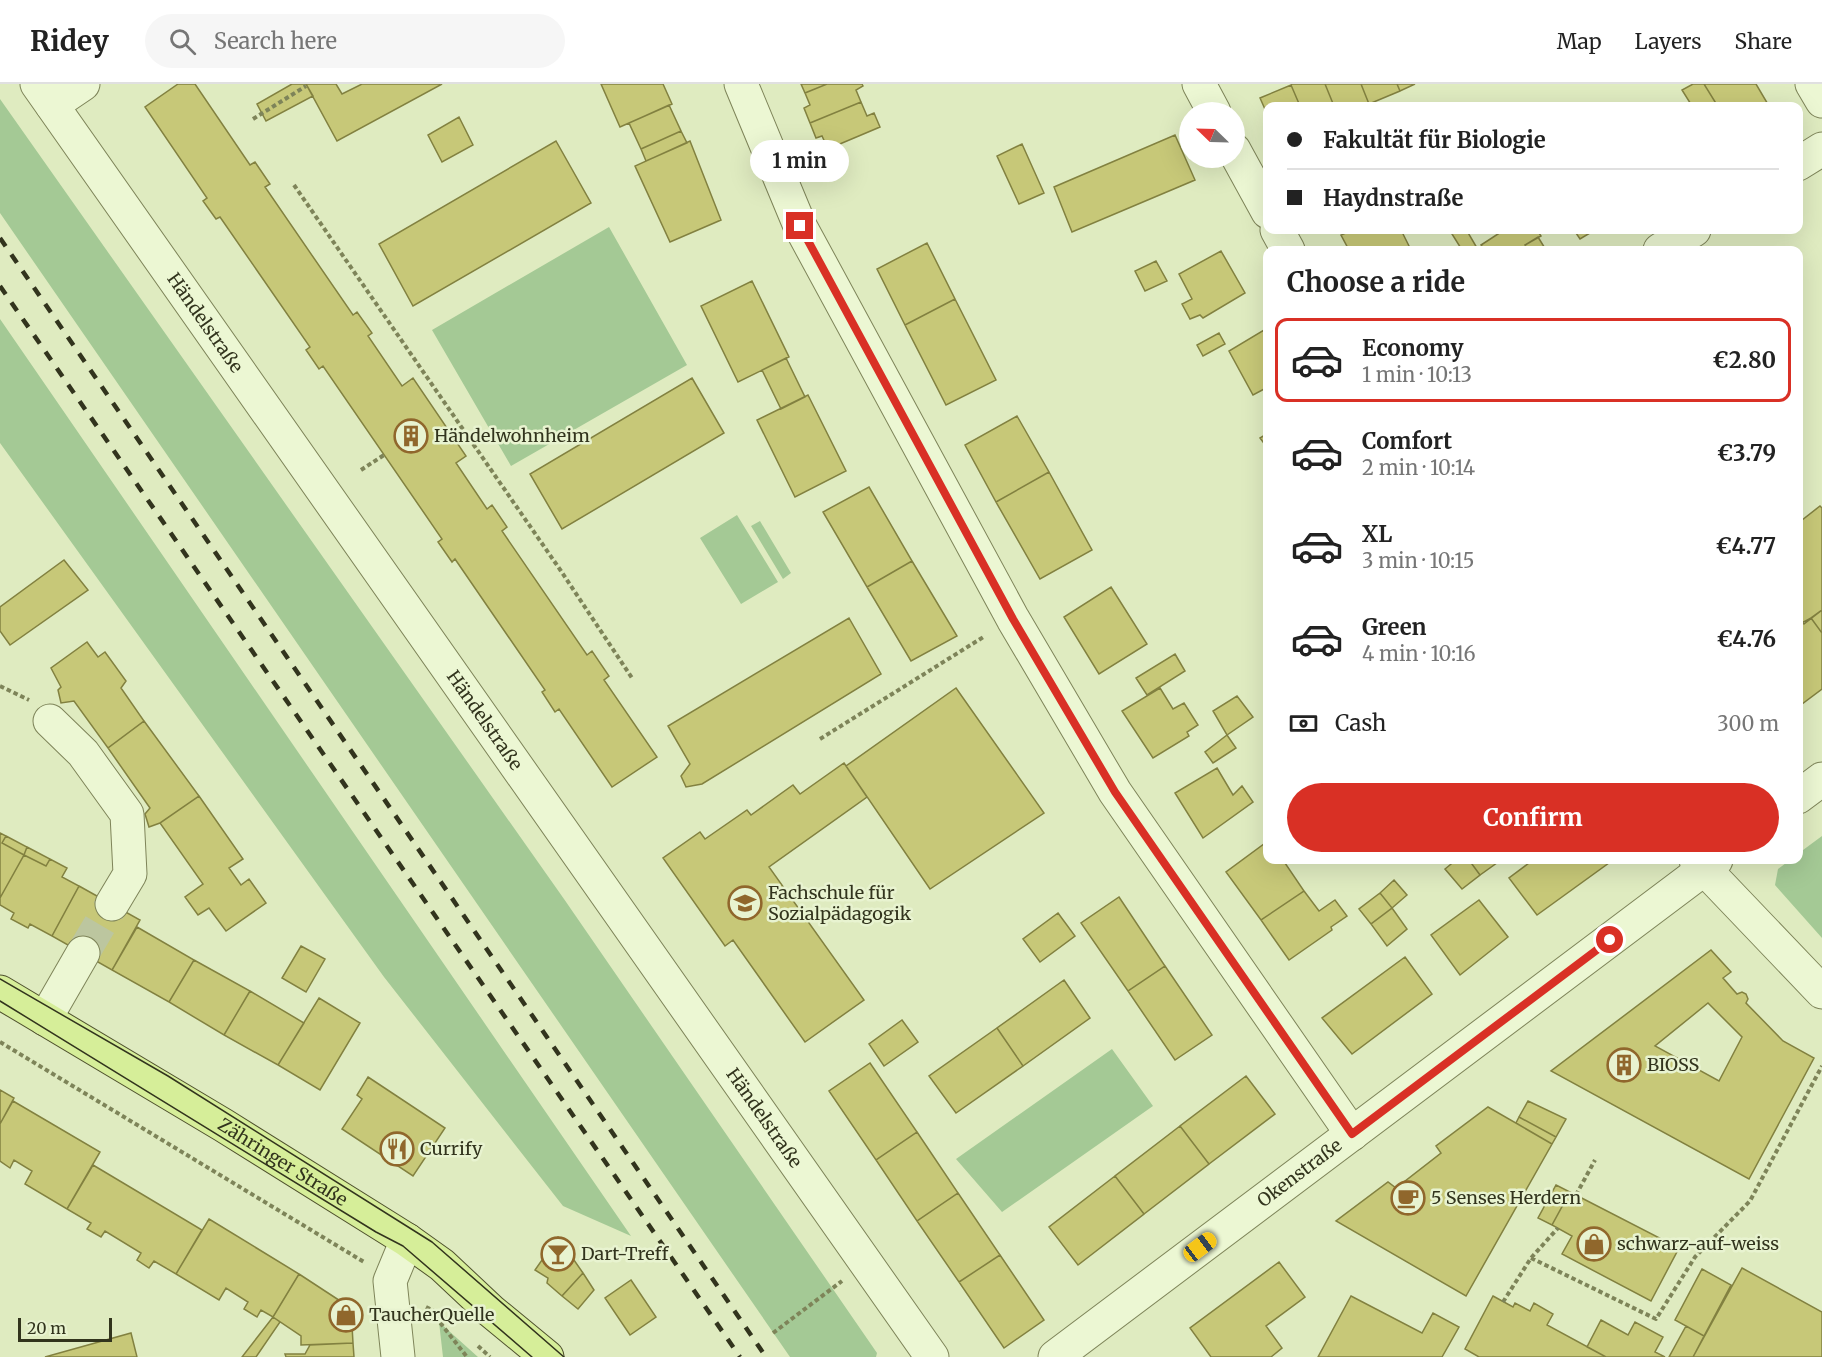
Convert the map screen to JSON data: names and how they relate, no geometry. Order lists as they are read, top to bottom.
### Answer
{
  "streets": {
    "main road": ["Zähringer Straße"],
    "street": ["Händelstraße", "Okenstraße"]
  },
  "places": {
    "building": ["Händelwohnheim", "BIOSS"],
    "school or university": ["Fachschule für Sozialpädagogik"],
    "restaurant": ["Currify"],
    "cafe": ["5 Senses Herdern"],
    "shop": ["schwarz-auf-weiss", "TaucherQuelle"],
    "bar": ["Dart-Treff"]
  },
  "scale_bar": "20 m",
  "north": "top left",
  "page": {
    "header": "Ridey",
    "search": "Search here",
    "nav": ["Map", "Layers", "Share"],
    "banner": ["Fakultät für Biologie", "Haydnstraße"],
    "bubble": "1 min",
    "heading": "Choose a ride",
    "list": [
      {
        "name": "Economy",
        "note": "1 min · 10:13",
        "value": "€2.80"
      },
      {
        "name": "Comfort",
        "note": "2 min · 10:14",
        "value": "€3.79"
      },
      {
        "name": "XL",
        "note": "3 min · 10:15",
        "value": "€4.77"
      },
      {
        "name": "Green",
        "note": "4 min · 10:16",
        "value": "€4.76"
      }
    ],
    "pay": ["Cash", "300 m"],
    "buttons": "Confirm",
    "scale": "20 m"
  }
}
